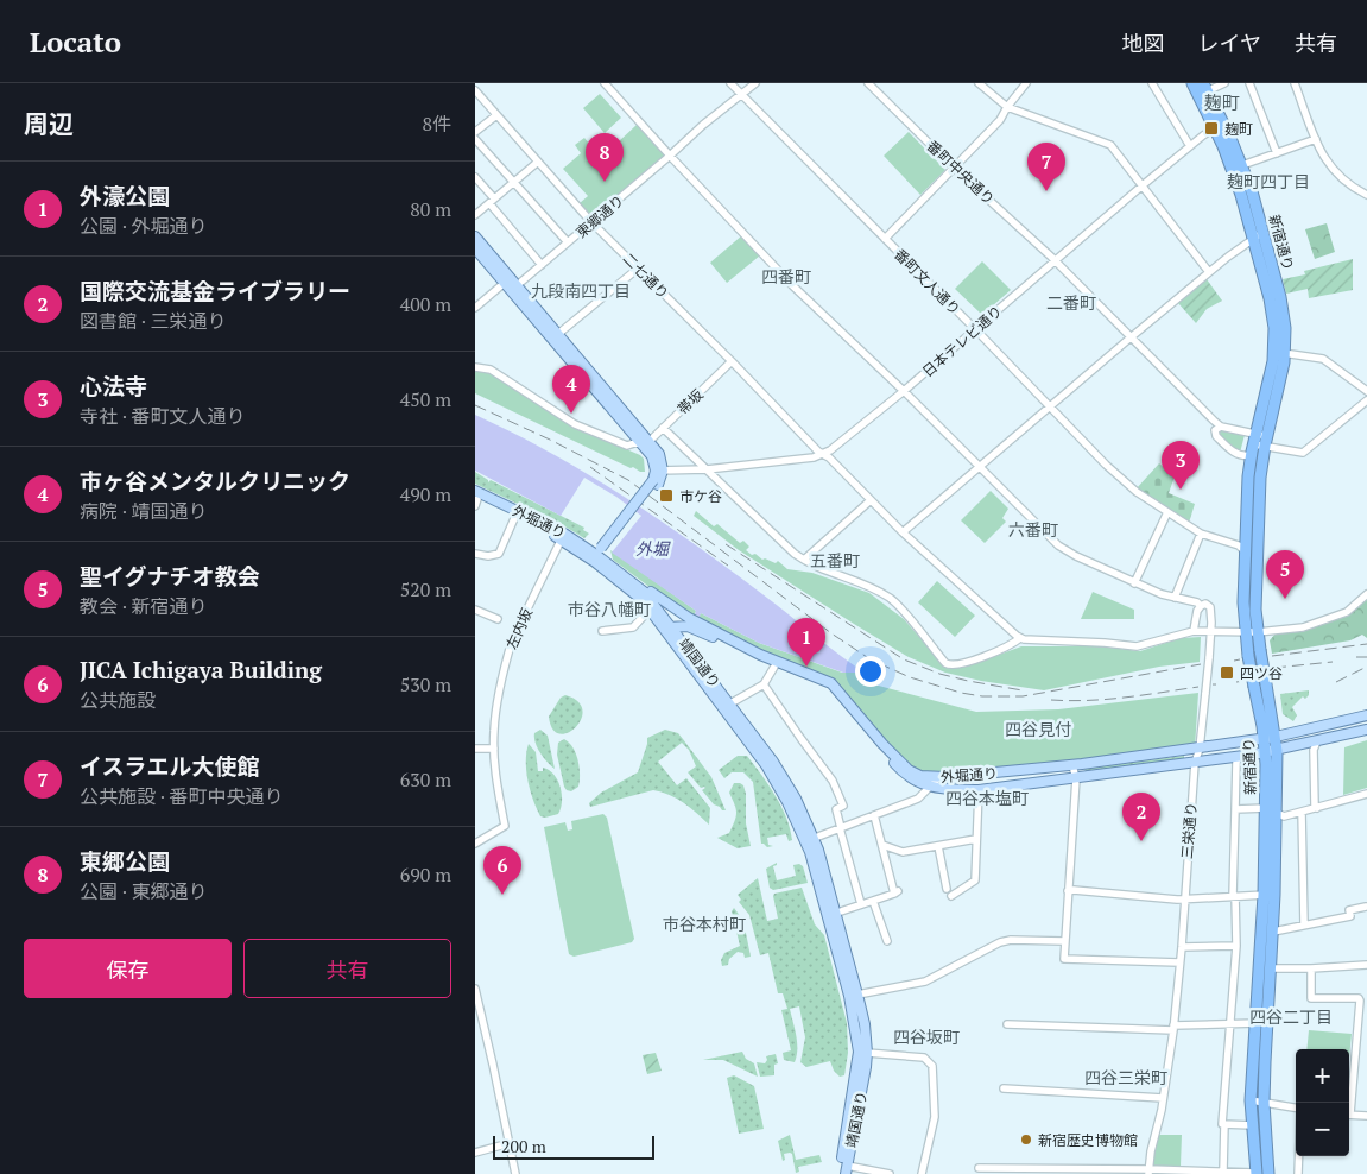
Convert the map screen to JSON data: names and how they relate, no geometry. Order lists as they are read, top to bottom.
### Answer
{
  "streets": {
    "highway": ["新宿通り"],
    "main road": ["外堀通り", "靖国通り"],
    "street": [
      "番町中央通り",
      "東郷通り",
      "二七通り",
      "番町文人通り",
      "日本テレビ通り",
      "帯坂",
      "左内坂",
      "三栄通り"
    ]
  },
  "crossings": [
    ["番町中央通り", "日本テレビ通り"],
    ["東郷通り", "二七通り"],
    ["東郷通り", "番町文人通り"],
    ["新宿通り", "番町文人通り"],
    ["新宿通り", "日本テレビ通り"],
    ["新宿通り", "外堀通り"],
    ["二七通り", "日本テレビ通り"],
    ["二七通り", "帯坂"],
    ["番町文人通り", "日本テレビ通り"],
    ["外堀通り", "左内坂"],
    ["外堀通り", "靖国通り"],
    ["外堀通り", "三栄通り"]
  ],
  "districts": [
    "麹町",
    "麹町四丁目",
    "四番町",
    "九段南四丁目",
    "二番町",
    "六番町",
    "五番町",
    "市谷八幡町",
    "四谷見付",
    "四谷本塩町",
    "市谷本村町",
    "四谷二丁目",
    "四谷坂町",
    "四谷三栄町"
  ],
  "water": ["外堀"],
  "places": {
    "transit": ["麹町", "市ケ谷", "四ツ谷"],
    "other": ["新宿歴史博物館"]
  },
  "scale_bar": "200 m",
  "page": {
    "header": "Locato",
    "nav": ["地図", "レイヤ", "共有"],
    "heading": ["周辺", "8件"],
    "pins": [
      "8",
      "7",
      "4",
      "3",
      "5",
      "1",
      "2",
      "6"
    ],
    "list": [
      {
        "mark": "1",
        "name": "外濠公園",
        "note": "公園 · 外堀通り",
        "value": "80 m"
      },
      {
        "mark": "2",
        "name": "国際交流基金ライブラリー",
        "note": "図書館 · 三栄通り",
        "value": "400 m"
      },
      {
        "mark": "3",
        "name": "心法寺",
        "note": "寺社 · 番町文人通り",
        "value": "450 m"
      },
      {
        "mark": "4",
        "name": "市ヶ谷メンタルクリニック",
        "note": "病院 · 靖国通り",
        "value": "490 m"
      },
      {
        "mark": "5",
        "name": "聖イグナチオ教会",
        "note": "教会 · 新宿通り",
        "value": "520 m"
      },
      {
        "mark": "6",
        "name": "JICA Ichigaya Building",
        "note": "公共施設",
        "value": "530 m"
      },
      {
        "mark": "7",
        "name": "イスラエル大使館",
        "note": "公共施設 · 番町中央通り",
        "value": "630 m"
      },
      {
        "mark": "8",
        "name": "東郷公園",
        "note": "公園 · 東郷通り",
        "value": "690 m"
      }
    ],
    "buttons": ["保存", "共有"],
    "map_buttons": ["+", "−"],
    "scale": "200 m"
  }
}
